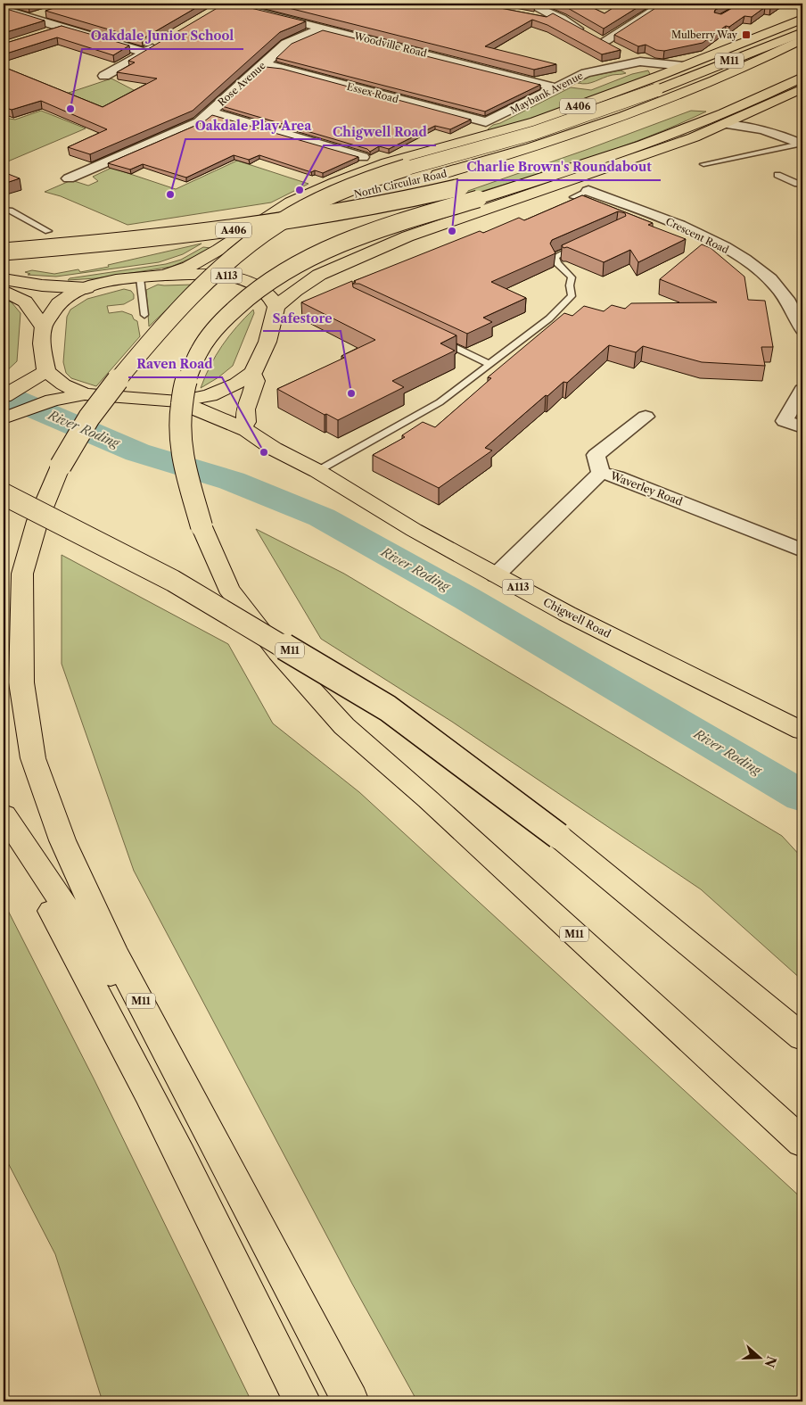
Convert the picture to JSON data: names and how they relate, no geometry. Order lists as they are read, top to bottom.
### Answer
{
  "streets": {
    "main road": [
      "M11",
      "A406",
      "North Circular Road",
      "A113",
      "Chigwell Road"
    ],
    "street": [
      "Woodville Road",
      "Rose Avenue",
      "Essex Road",
      "Maybank Avenue",
      "Crescent Road",
      "Waverley Road"
    ]
  },
  "crossings": [
    ["Woodville Road", "Rose Avenue"],
    ["Woodville Road", "Maybank Avenue"],
    ["M11", "A406"],
    ["M11", "North Circular Road"],
    ["Rose Avenue", "Essex Road"],
    ["Essex Road", "Maybank Avenue"],
    ["A406", "A113"],
    ["A113", "Chigwell Road"],
    ["Waverley Road", "Chigwell Road"]
  ],
  "water": ["River Roding"],
  "places": {
    "transit": ["Mulberry Way"],
    "other": [
      "Oakdale Junior School",
      "Chigwell Road",
      "Oakdale Play Area",
      "Charlie Brown's Roundabout",
      "Safestore",
      "Raven Road"
    ]
  },
  "north": "right"
}
